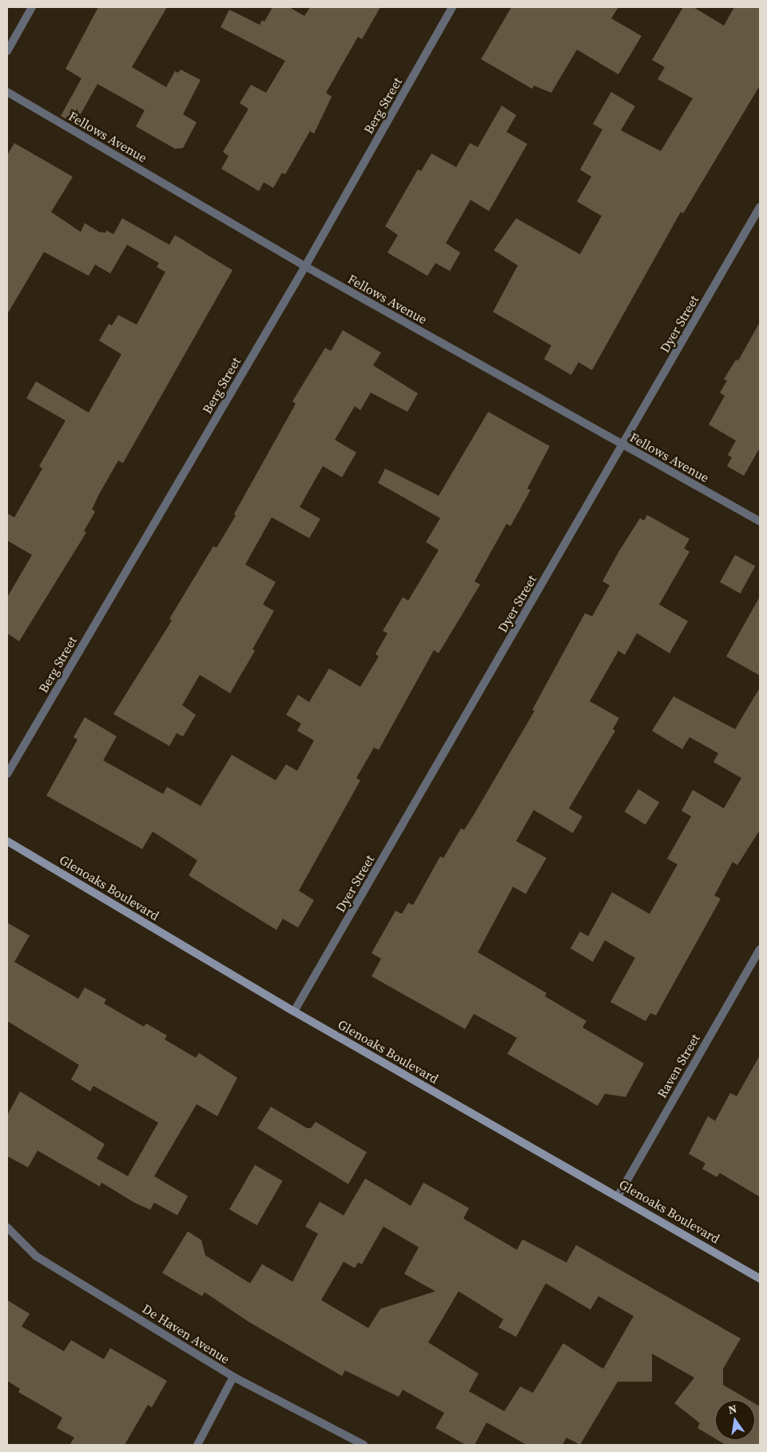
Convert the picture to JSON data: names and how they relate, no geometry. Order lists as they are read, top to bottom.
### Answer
{
  "streets": {
    "main road": ["Glenoaks Boulevard"],
    "street": [
      "Berg Street",
      "Fellows Avenue",
      "Dyer Street",
      "Raven Street",
      "De Haven Avenue"
    ]
  },
  "crossings": [
    ["Berg Street", "Fellows Avenue"],
    ["Fellows Avenue", "Dyer Street"],
    ["Dyer Street", "Glenoaks Boulevard"],
    ["Glenoaks Boulevard", "Raven Street"]
  ],
  "north": "top"
}
